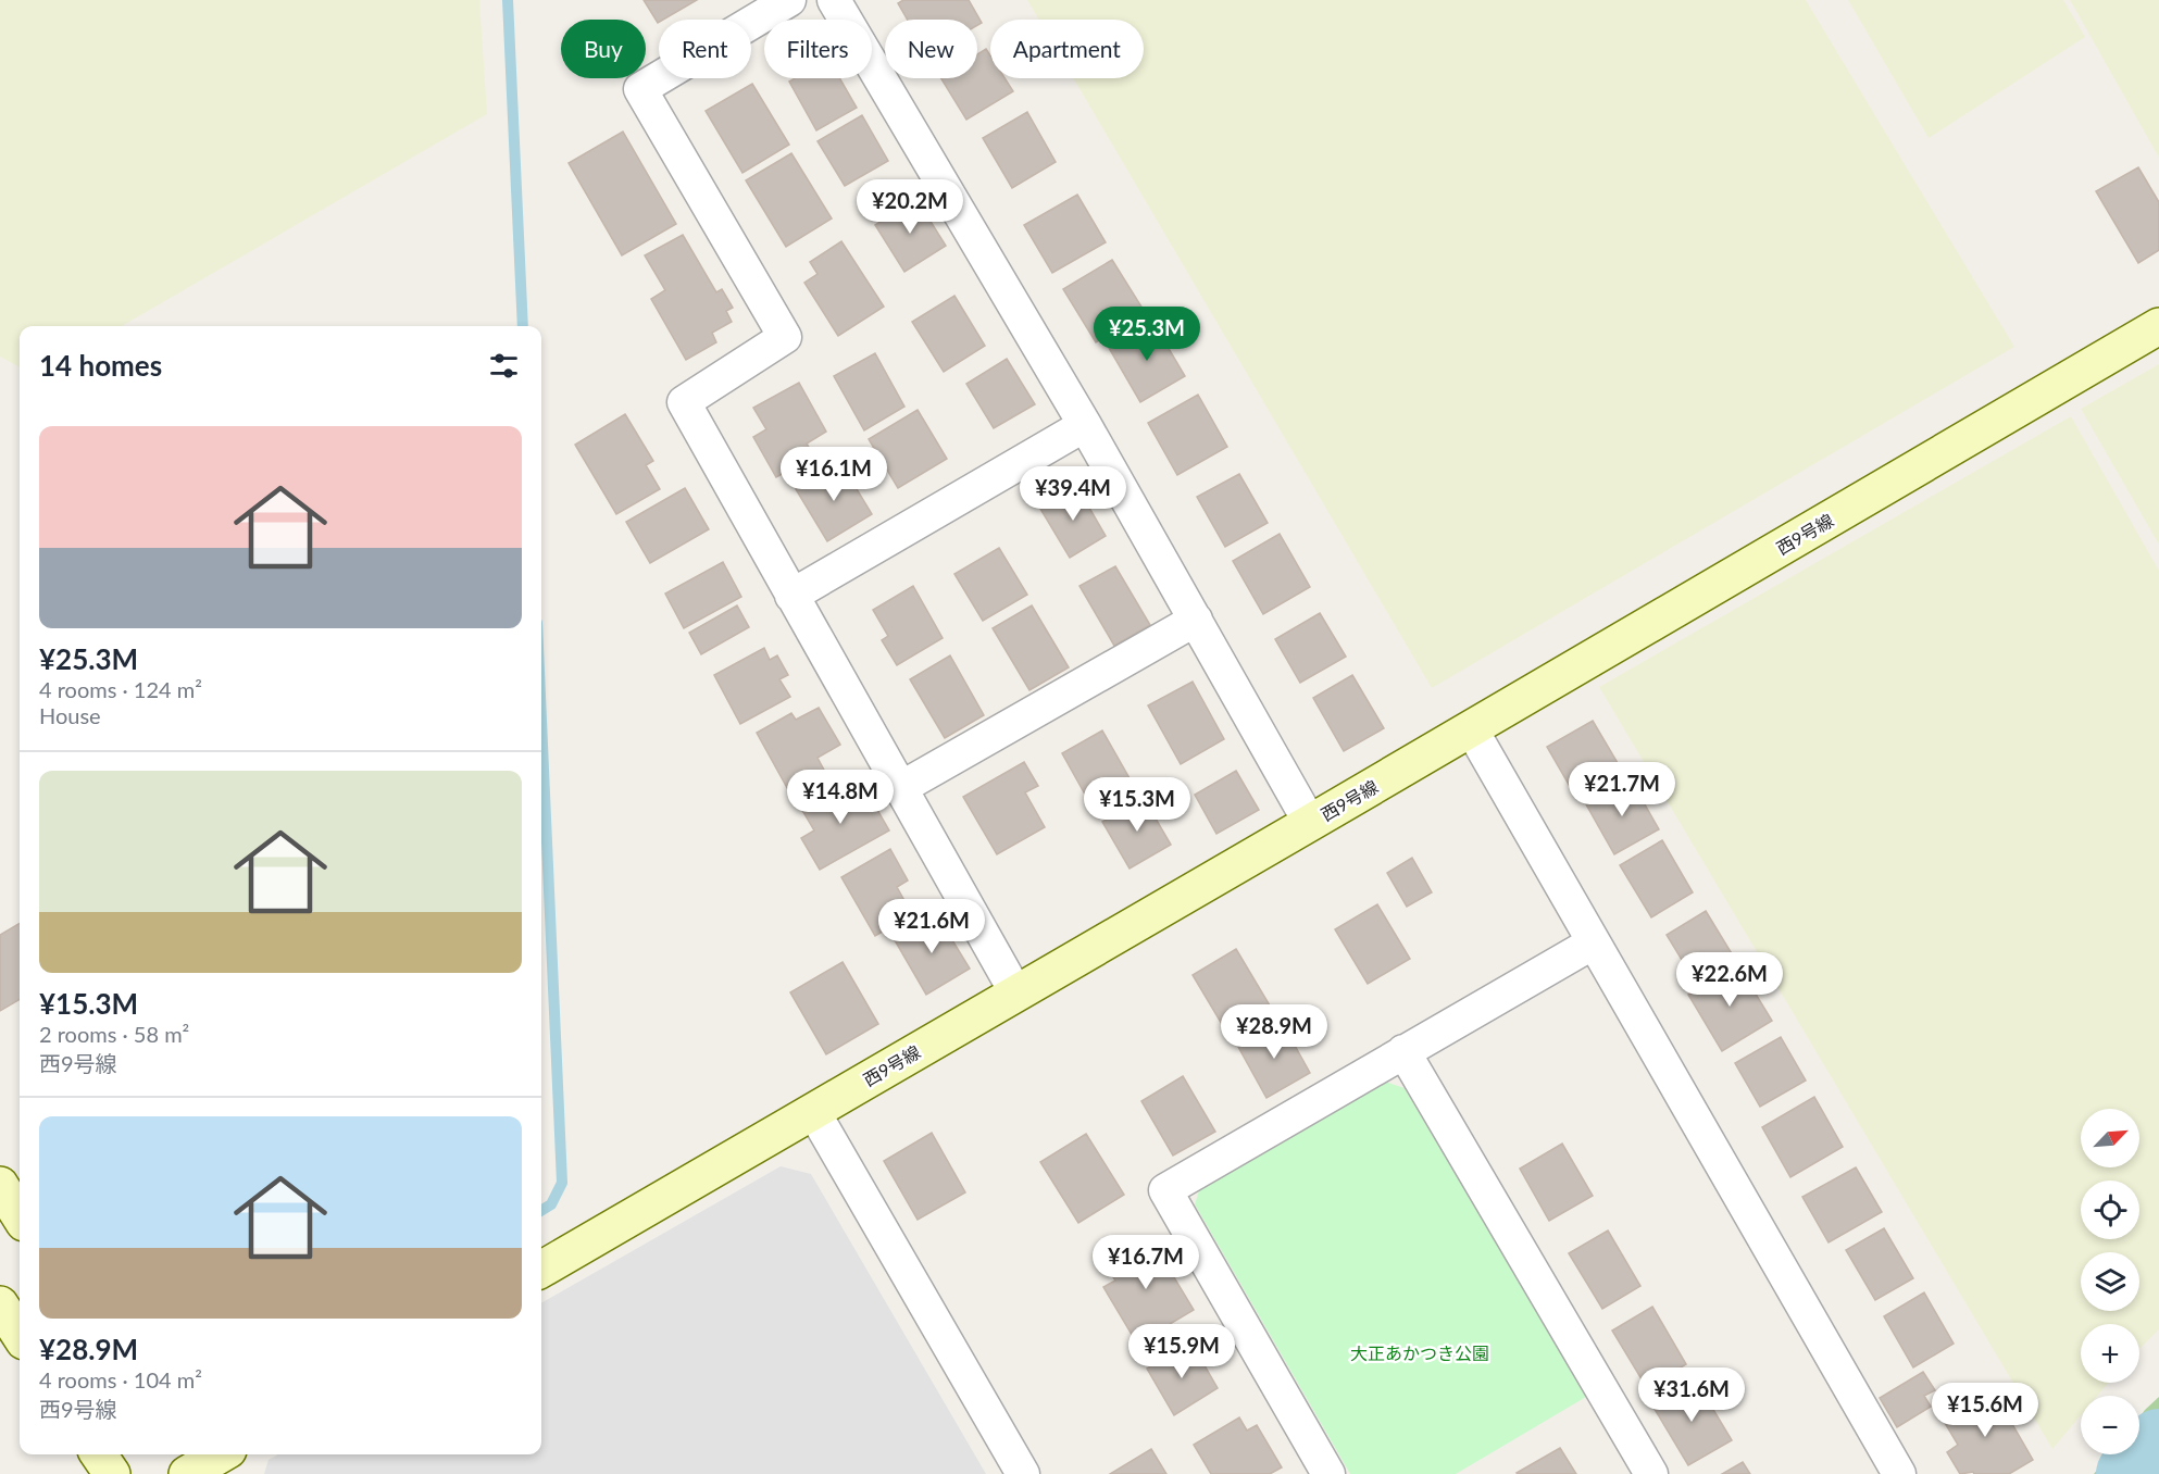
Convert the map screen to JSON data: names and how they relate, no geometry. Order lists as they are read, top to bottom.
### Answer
{
  "streets": {
    "street": ["西9号線"]
  },
  "parks": ["大正あかつき公園"],
  "north": "top right",
  "page": {
    "chip": [
      "Buy",
      "Rent",
      "Filters",
      "New",
      "Apartment"
    ],
    "price": [
      "¥20.2M",
      "¥25.3M",
      "¥16.1M",
      "¥39.4M",
      "¥21.7M",
      "¥14.8M",
      "¥15.3M",
      "¥21.6M",
      "¥22.6M",
      "¥28.9M",
      "¥16.7M",
      "¥15.9M",
      "¥31.6M",
      "¥15.6M"
    ],
    "heading": "14 homes",
    "list": [
      {
        "name": "¥25.3M",
        "note": "4 rooms · 124 m² · House"
      },
      {
        "name": "¥15.3M",
        "note": "2 rooms · 58 m² · 西9号線"
      },
      {
        "name": "¥28.9M",
        "note": "4 rooms · 104 m² · 西9号線"
      }
    ],
    "map_buttons": ["+", "−"]
  }
}
